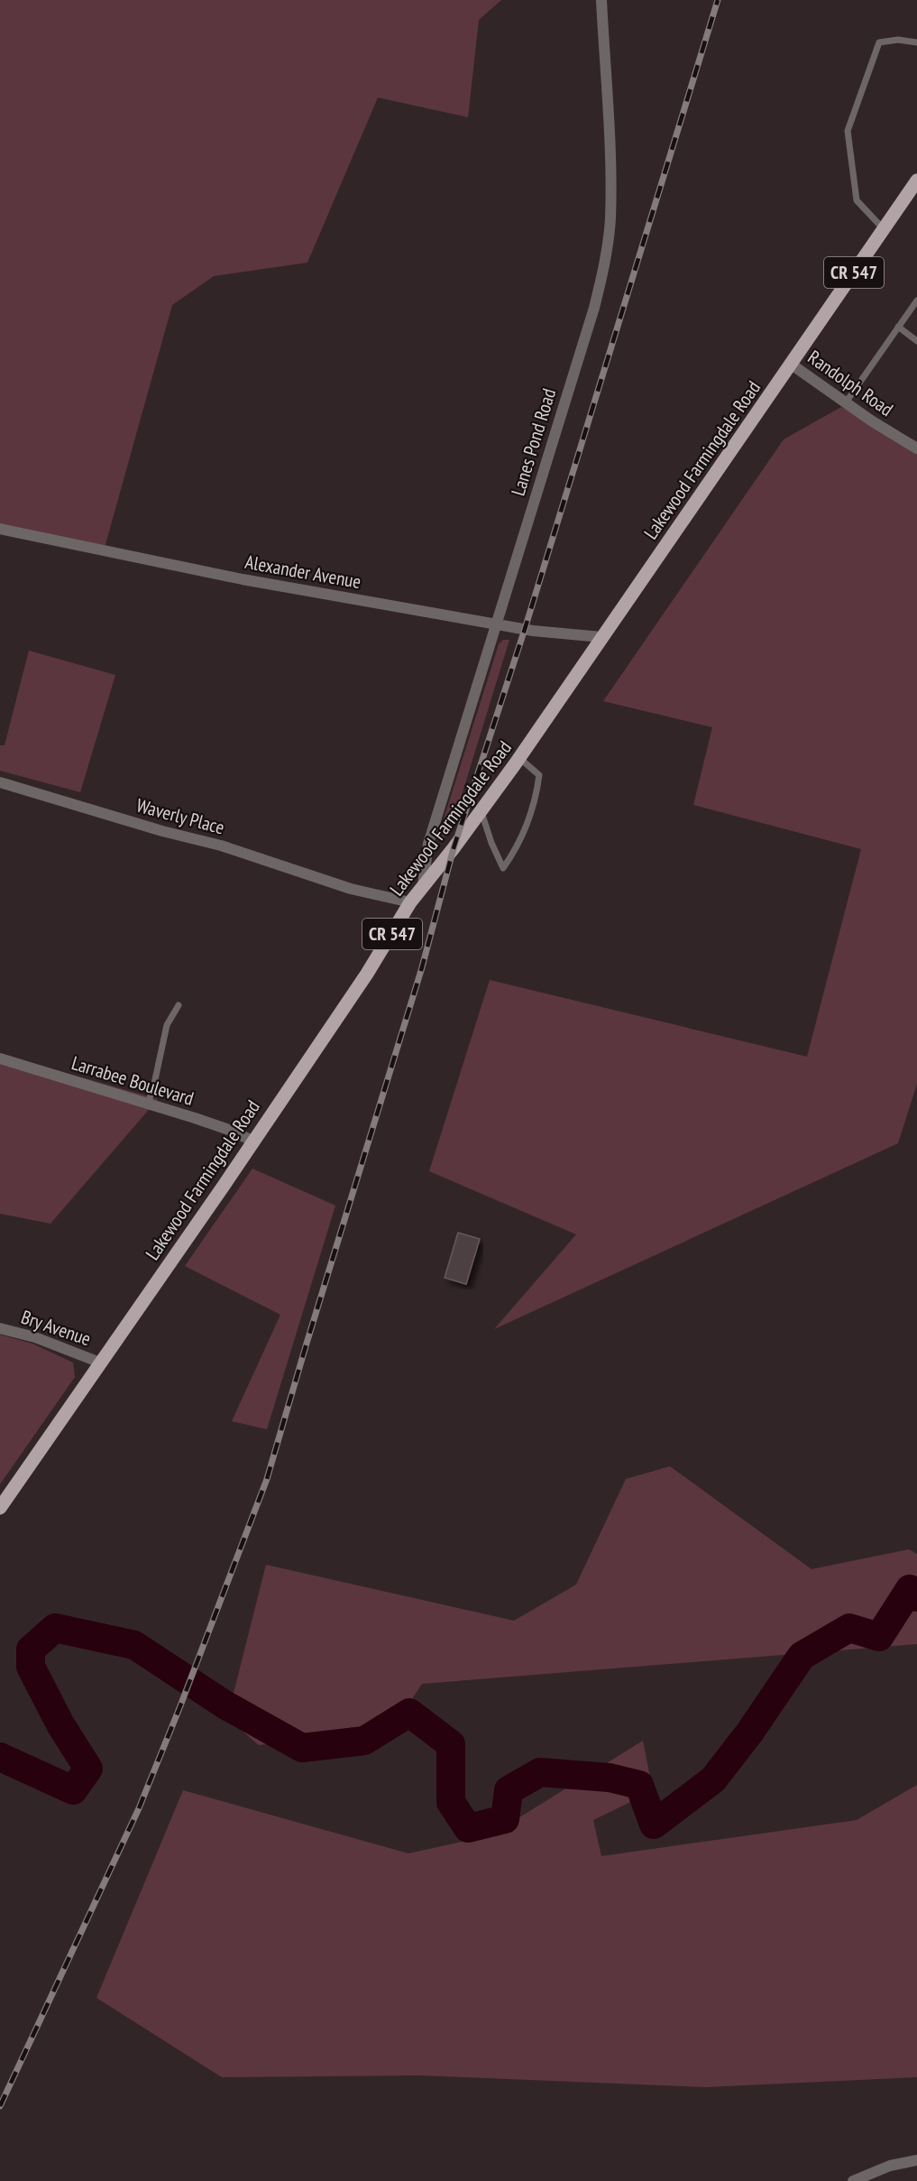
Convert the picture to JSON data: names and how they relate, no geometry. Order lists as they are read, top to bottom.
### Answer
{
  "streets": {
    "main road": ["CR 547", "Lakewood Farmingdale Road"],
    "street": [
      "Randolph Road",
      "Lanes Pond Road",
      "Alexander Avenue",
      "Waverly Place",
      "Larrabee Boulevard",
      "Bry Avenue"
    ]
  },
  "crossings": [
    ["Randolph Road", "Lakewood Farmingdale Road"],
    ["Lanes Pond Road", "Lakewood Farmingdale Road"],
    ["Lanes Pond Road", "Alexander Avenue"],
    ["Lakewood Farmingdale Road", "Alexander Avenue"],
    ["Lakewood Farmingdale Road", "Waverly Place"],
    ["Lakewood Farmingdale Road", "Larrabee Boulevard"],
    ["Lakewood Farmingdale Road", "Bry Avenue"]
  ]
}
